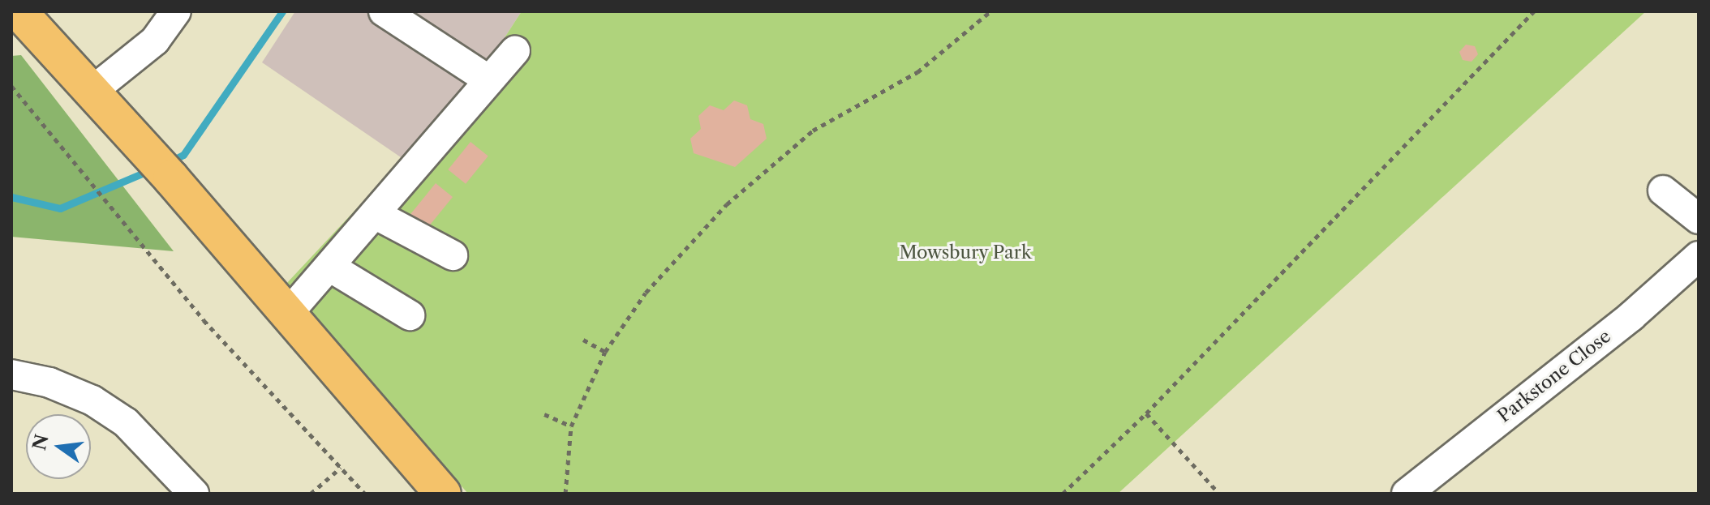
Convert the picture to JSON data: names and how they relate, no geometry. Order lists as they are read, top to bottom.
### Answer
{
  "streets": {
    "street": ["Parkstone Close"]
  },
  "parks": ["Mowsbury Park"],
  "north": "left"
}
